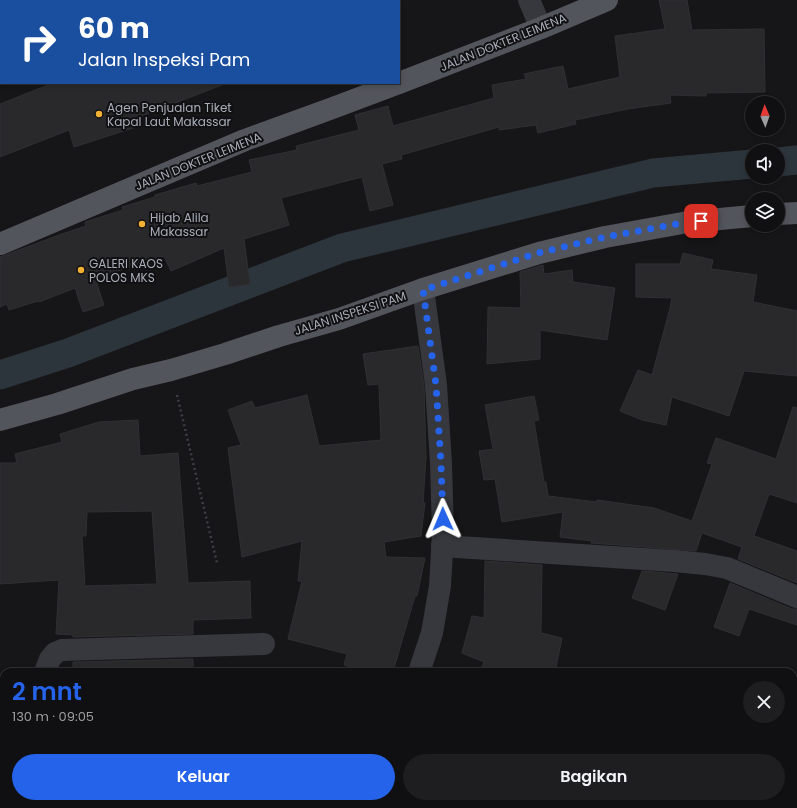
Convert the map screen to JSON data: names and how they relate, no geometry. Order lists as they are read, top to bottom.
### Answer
{
  "streets": {
    "main road": ["JALAN DOKTER LEIMENA", "JALAN INSPEKSI PAM"]
  },
  "places": ["Agen Penjualan Tiket Kapal Laut Makassar", "Hijab Alila Makassar", "GALERI KAOS POLOS MKS"],
  "north": "top",
  "page": {
    "turn": ["60 m", "Jalan Inspeksi Pam"],
    "heading": ["2 mnt", "130 m · 09:05"],
    "buttons": ["Keluar", "Bagikan"]
  }
}
